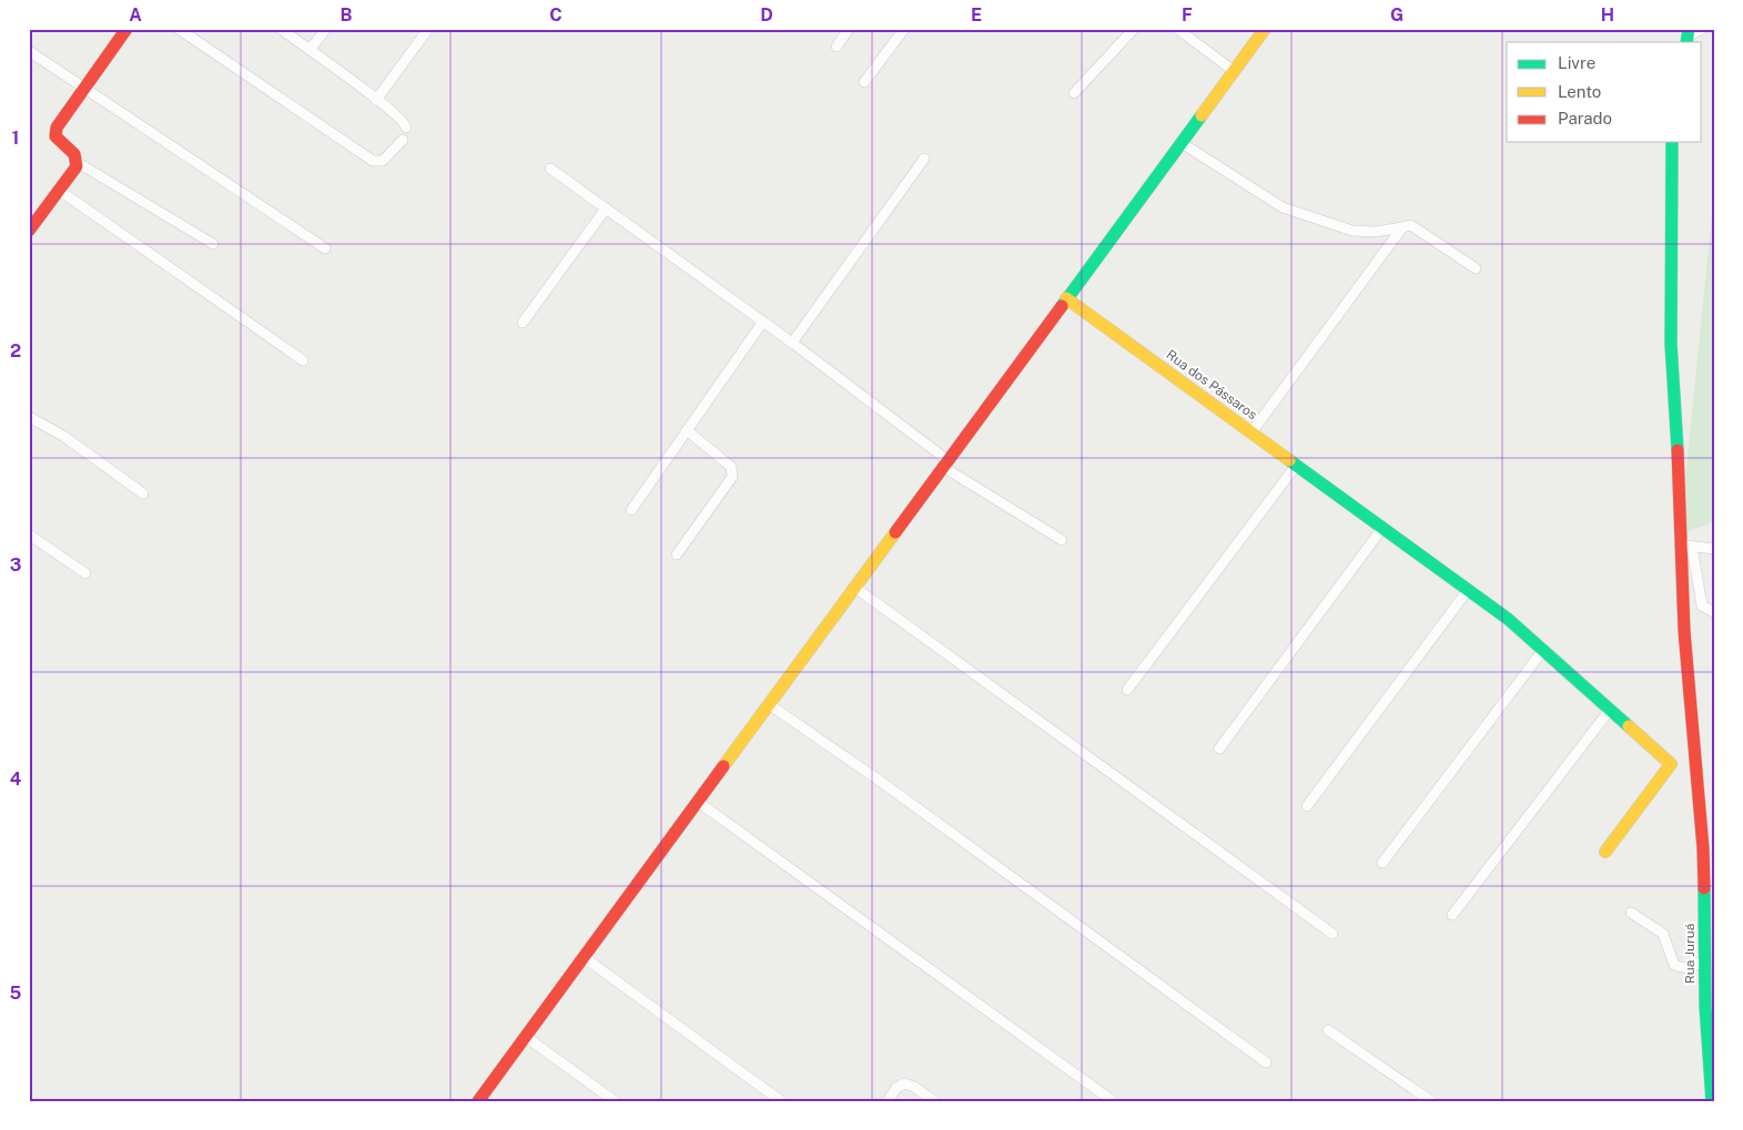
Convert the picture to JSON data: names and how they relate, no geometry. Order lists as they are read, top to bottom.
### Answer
{
  "streets": {
    "street": ["Rua dos Pássaros", "Rua Juruá"]
  },
  "legend": ["Livre", "Lento", "Parado"],
  "grid": {
    "columns": [
      "A",
      "B",
      "C",
      "D",
      "E",
      "F",
      "G",
      "H"
    ],
    "rows": [
      "1",
      "2",
      "3",
      "4",
      "5"
    ]
  }
}
